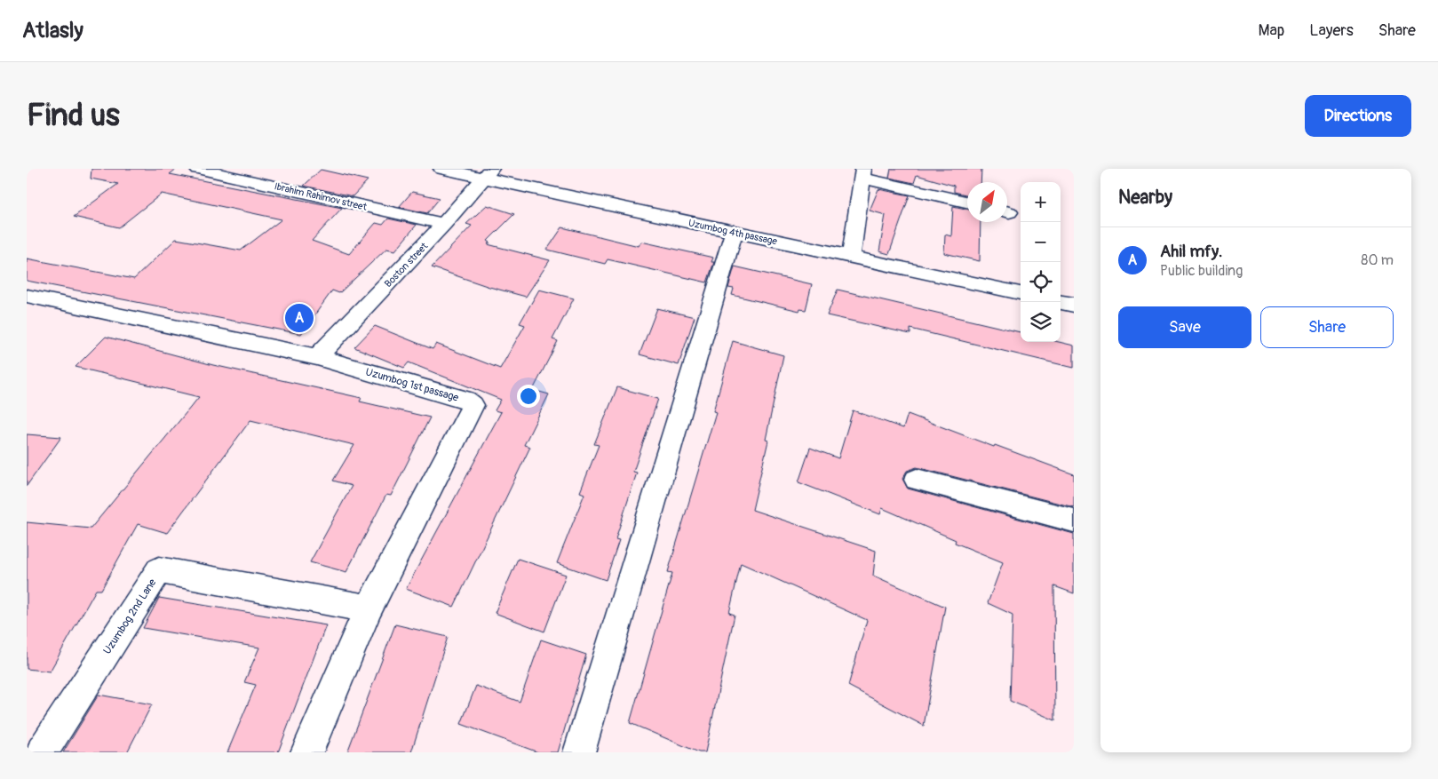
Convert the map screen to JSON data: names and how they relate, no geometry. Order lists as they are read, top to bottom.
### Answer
{
  "streets": {
    "street": [
      "Ibrahim Rahimov street",
      "Uzumbog 4th passage",
      "Boston street",
      "Uzumbog 1st passage",
      "Uzumbog 2nd Lane"
    ]
  },
  "crossings": [
    ["Ibrahim Rahimov street", "Boston street"],
    ["Uzumbog 4th passage", "Boston street"],
    ["Boston street", "Uzumbog 1st passage"],
    ["Uzumbog 1st passage", "Uzumbog 2nd Lane"]
  ],
  "north": "top right",
  "page": {
    "header": "Atlasly",
    "nav": ["Map", "Layers", "Share"],
    "buttons": [
      "Directions",
      ["Save", "Share"]
    ],
    "title": "Find us",
    "heading": "Nearby",
    "map_buttons": ["+", "−"],
    "list": [
      {
        "mark": "A",
        "name": "Ahil mfy.",
        "note": "Public building",
        "value": "80 m"
      }
    ],
    "pins": "A"
  }
}
